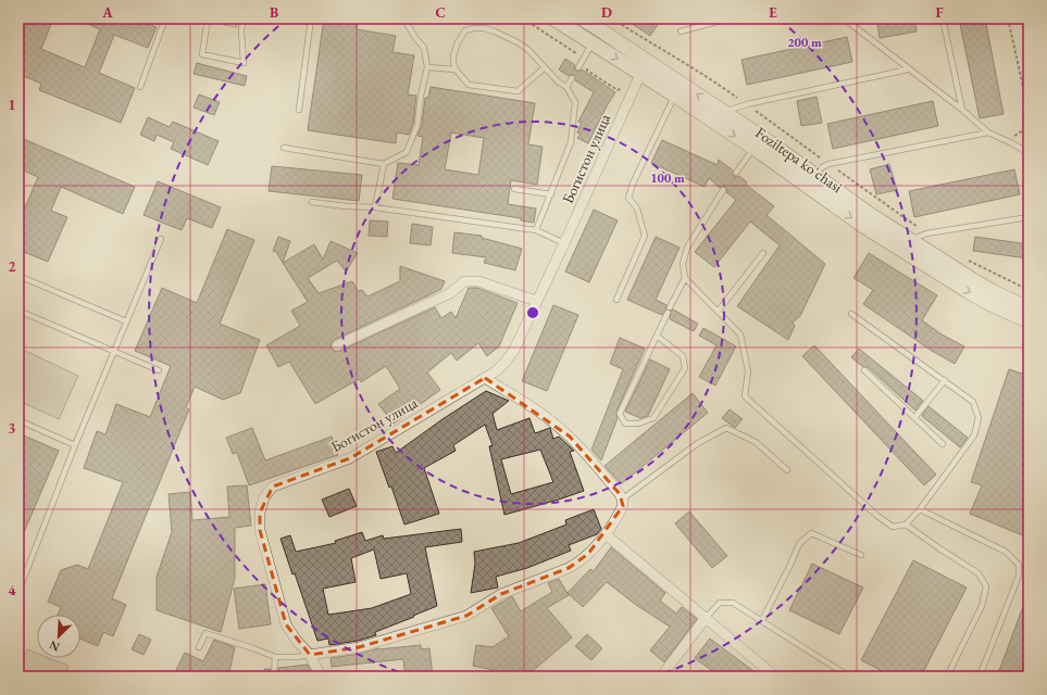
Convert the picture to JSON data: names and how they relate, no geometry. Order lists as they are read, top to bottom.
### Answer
{
  "streets": {
    "main road": ["Foziltepa ko'chasi"],
    "street": ["Богистон улица"]
  },
  "crossings": [
    ["Богистон улица", "Foziltepa ko'chasi"]
  ],
  "north": "bottom left",
  "grid": {
    "columns": [
      "A",
      "B",
      "C",
      "D",
      "E",
      "F"
    ],
    "rows": [
      "1",
      "2",
      "3",
      "4"
    ]
  },
  "rings": ["200 m", "100 m"]
}
